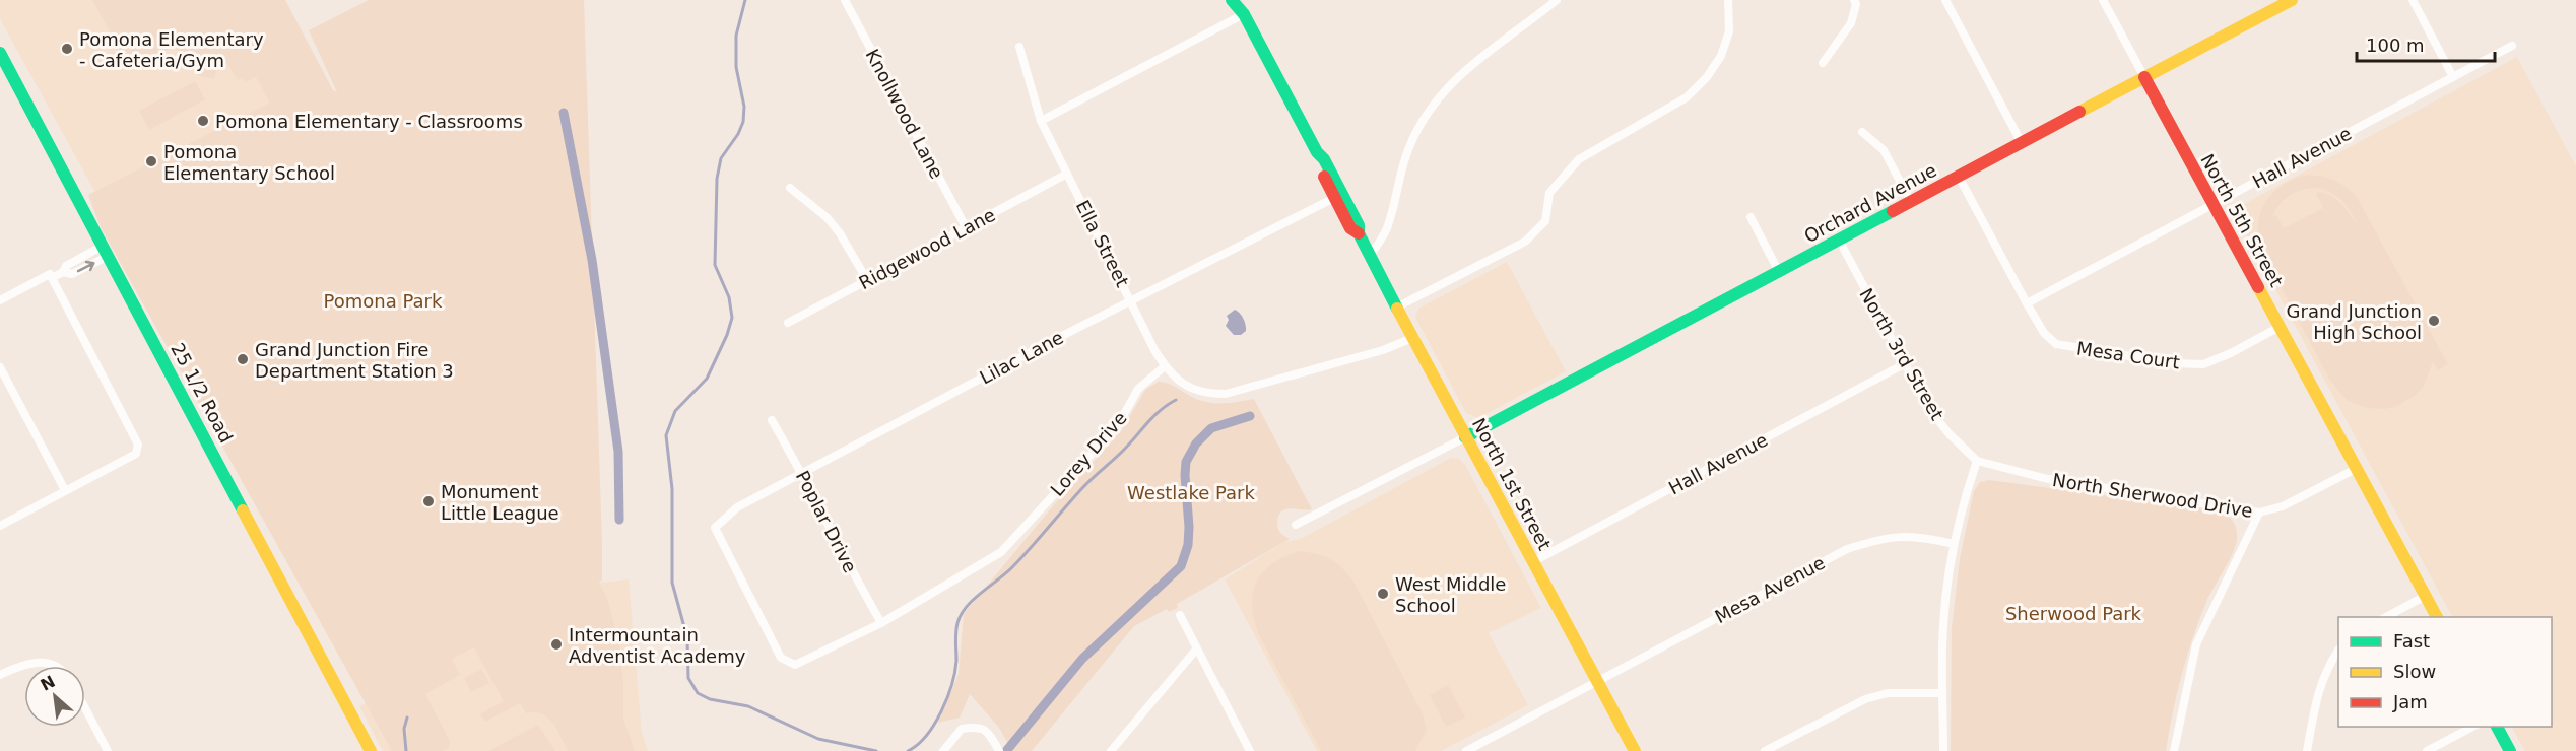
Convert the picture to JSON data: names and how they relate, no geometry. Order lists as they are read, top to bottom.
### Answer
{
  "streets": {
    "street": [
      "Knollwood Lane",
      "Hall Avenue",
      "Orchard Avenue",
      "North 5th Street",
      "Ella Street",
      "Ridgewood Lane",
      "North 3rd Street",
      "Mesa Court",
      "Lilac Lane",
      "25 1/2 Road",
      "Lorey Drive",
      "North 1st Street",
      "North Sherwood Drive",
      "Poplar Drive",
      "Mesa Avenue"
    ]
  },
  "crossings": [
    ["Knollwood Lane", "Ridgewood Lane"],
    ["Hall Avenue", "North 5th Street"],
    ["Hall Avenue", "North 3rd Street"],
    ["Hall Avenue", "Mesa Court"],
    ["Hall Avenue", "North 1st Street"],
    ["Orchard Avenue", "North 5th Street"],
    ["Orchard Avenue", "North 3rd Street"],
    ["Orchard Avenue", "Mesa Court"],
    ["Orchard Avenue", "North 1st Street"],
    ["North 5th Street", "Mesa Court"],
    ["North 5th Street", "North Sherwood Drive"],
    ["Ella Street", "Ridgewood Lane"],
    ["Ella Street", "Lilac Lane"],
    ["Ella Street", "Lorey Drive"],
    ["North 3rd Street", "North Sherwood Drive"],
    ["Lilac Lane", "Lorey Drive"],
    ["Lilac Lane", "North 1st Street"],
    ["Lilac Lane", "Poplar Drive"],
    ["Lorey Drive", "Poplar Drive"],
    ["North 1st Street", "Mesa Avenue"]
  ],
  "parks": ["Pomona Park", "Westlake Park", "Sherwood Park"],
  "places": [
    "Pomona Elementary - Cafeteria/Gym",
    "Pomona Elementary - Classrooms",
    "Pomona Elementary School",
    "Grand Junction High School",
    "Grand Junction Fire Department Station 3",
    "Monument Little League",
    "West Middle School",
    "Intermountain Adventist Academy"
  ],
  "legend": ["Fast", "Slow", "Jam"],
  "scale_bar": "100 m",
  "north": "top left"
}
